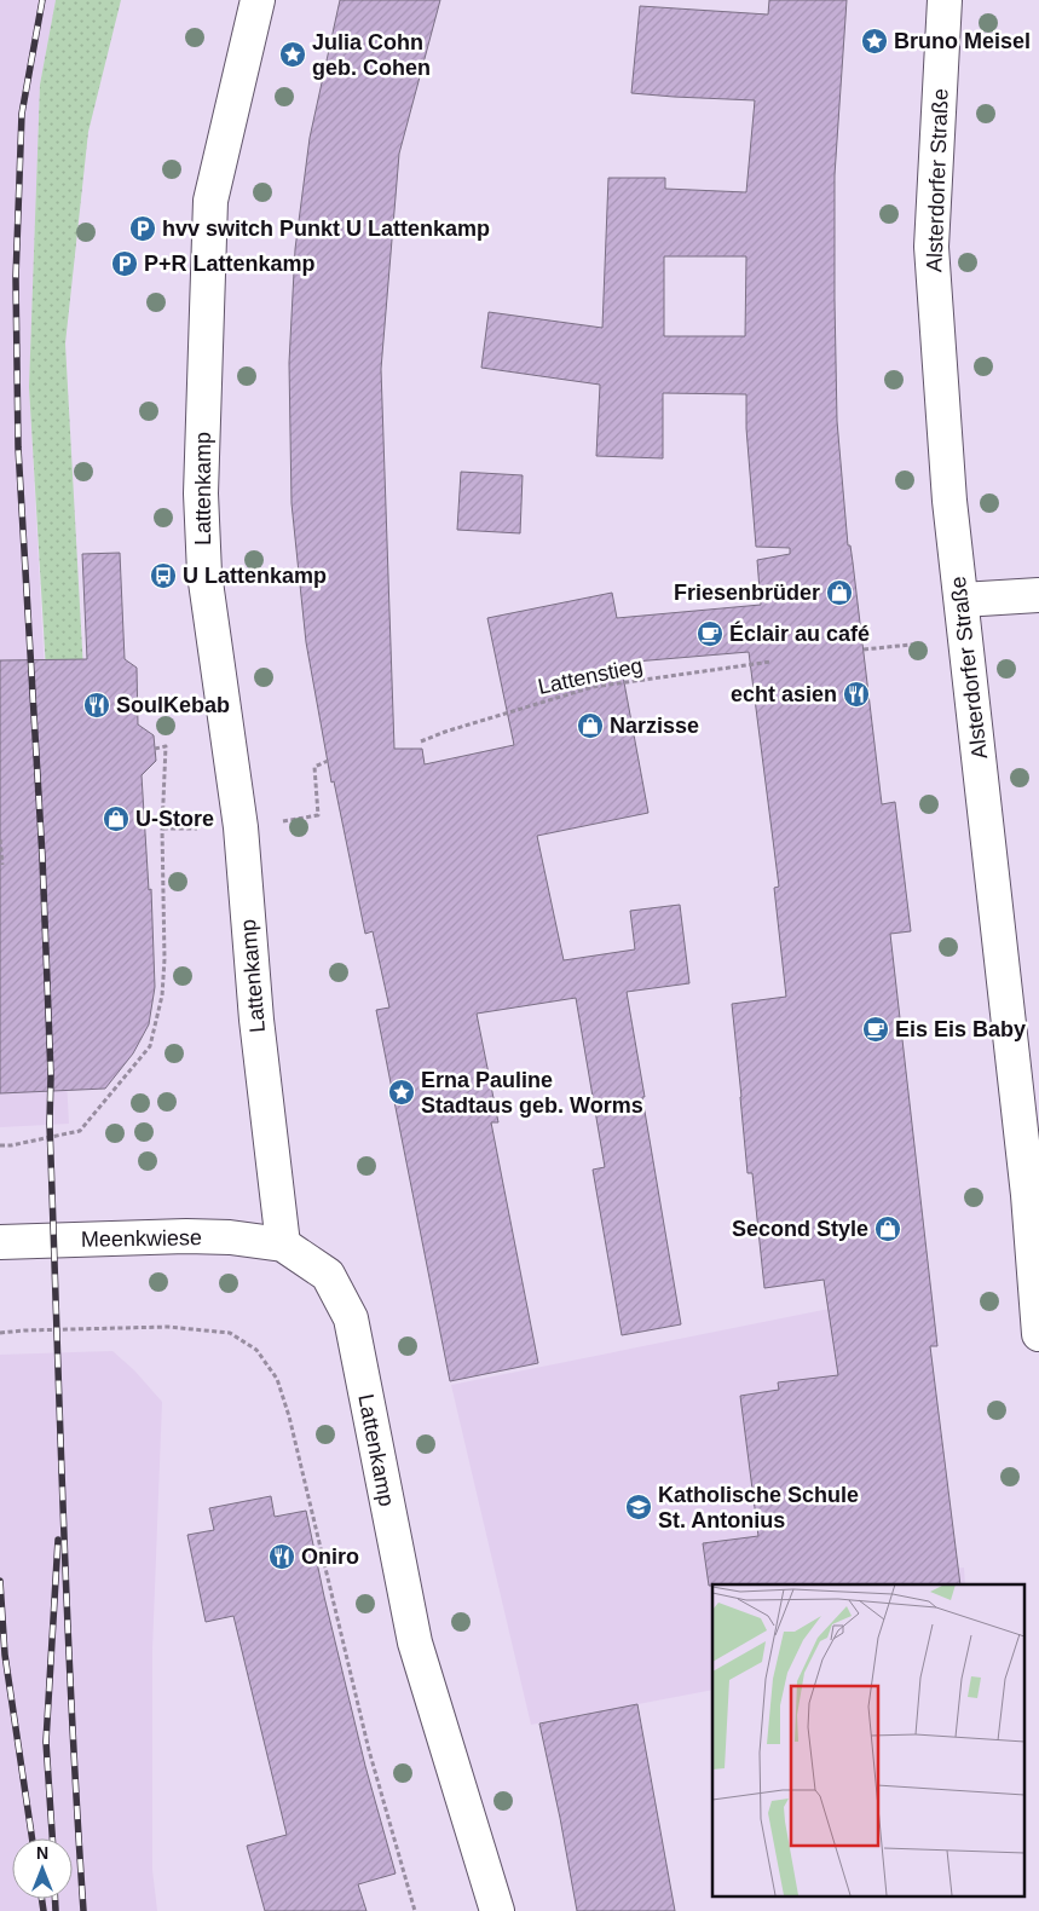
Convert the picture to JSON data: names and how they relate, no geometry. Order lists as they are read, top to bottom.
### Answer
{
  "streets": {
    "street": ["Alsterdorfer Straße", "Lattenkamp", "Meenkwiese"],
    "path": ["Lattenstieg"]
  },
  "crossings": [
    ["Lattenkamp", "Meenkwiese"]
  ],
  "places": {
    "place": ["Bruno Meisel", "Julia Cohn geb. Cohen", "Erna Pauline Stadtaus geb. Worms"],
    "parking": ["hvv switch Punkt U Lattenkamp", "P+R Lattenkamp"],
    "bus stop": ["U Lattenkamp"],
    "shop": [
      "Friesenbrüder",
      "Narzisse",
      "U-Store",
      "Second Style"
    ],
    "cafe": ["Éclair au café", "Eis Eis Baby"],
    "restaurant": ["echt asien", "SoulKebab", "Oniro"],
    "school or university": ["Katholische Schule St. Antonius"]
  },
  "north": "top"
}
